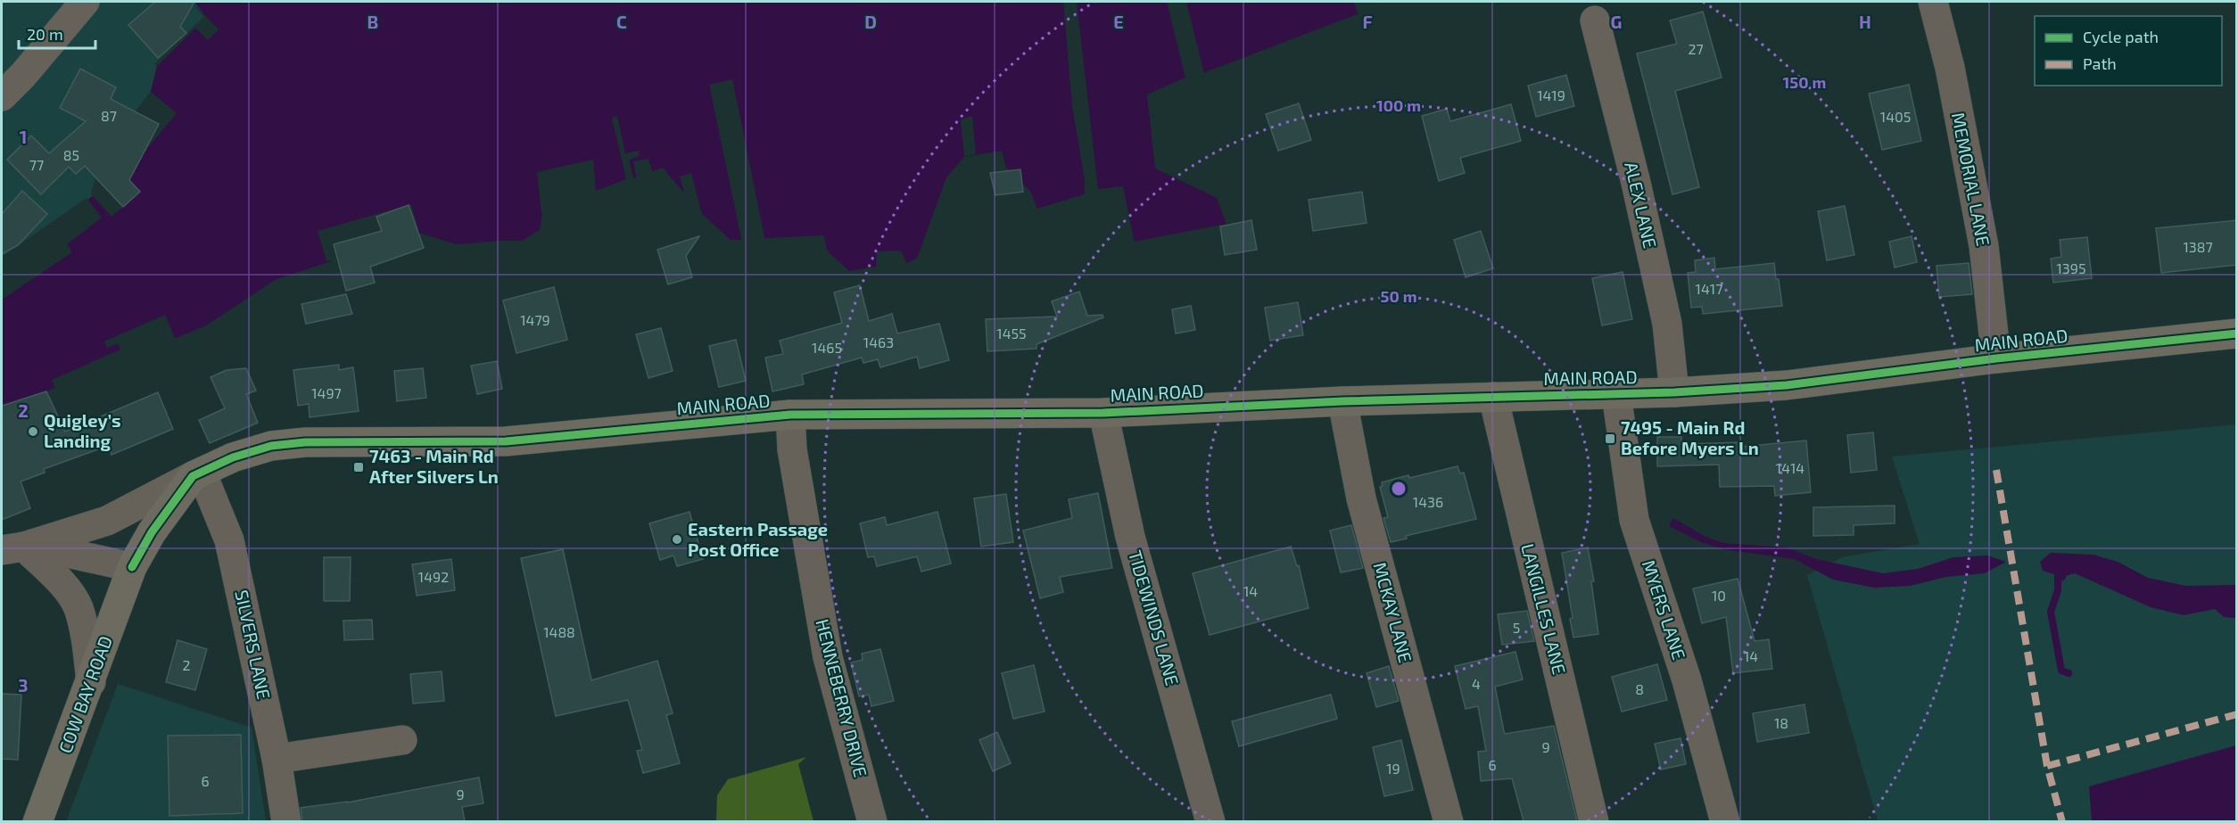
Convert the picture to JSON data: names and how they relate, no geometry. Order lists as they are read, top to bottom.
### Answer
{
  "streets": {
    "main road": ["MAIN ROAD", "COW BAY ROAD"],
    "street": [
      "MEMORIAL LANE",
      "ALEX LANE",
      "LANGILLES LANE",
      "MYERS LANE",
      "MCKAY LANE",
      "TIDEWINDS LANE",
      "SILVERS LANE",
      "HENNEBERRY DRIVE"
    ]
  },
  "crossings": [
    ["MEMORIAL LANE", "MAIN ROAD"],
    ["ALEX LANE", "MAIN ROAD"],
    ["MAIN ROAD", "LANGILLES LANE"],
    ["MAIN ROAD", "MYERS LANE"],
    ["MAIN ROAD", "MCKAY LANE"],
    ["MAIN ROAD", "TIDEWINDS LANE"],
    ["MAIN ROAD", "SILVERS LANE"],
    ["MAIN ROAD", "COW BAY ROAD"],
    ["MAIN ROAD", "HENNEBERRY DRIVE"]
  ],
  "places": {
    "other": ["Quigley’s Landing", "Eastern Passage Post Office"],
    "transit": ["7495 - Main Rd Before Myers Ln", "7463 - Main Rd After Silvers Ln"]
  },
  "house_numbers": [
    "27",
    "1419",
    "87",
    "1405",
    "85",
    "77",
    "1387",
    "1395",
    "1417",
    "1479",
    "1455",
    "1463",
    "1465",
    "1497",
    "1414",
    "1436",
    "1492",
    "14",
    "10",
    "5",
    "1488",
    "14",
    "2",
    "4",
    "8",
    "18",
    "9",
    "6",
    "19",
    "6",
    "9"
  ],
  "legend": ["Cycle path", "Path"],
  "scale_bar": "20 m",
  "grid": {
    "columns": [
      "B",
      "C",
      "D",
      "E",
      "F",
      "G",
      "H"
    ],
    "rows": ["1", "2", "3"]
  },
  "rings": ["150 m", "100 m", "50 m"]
}
